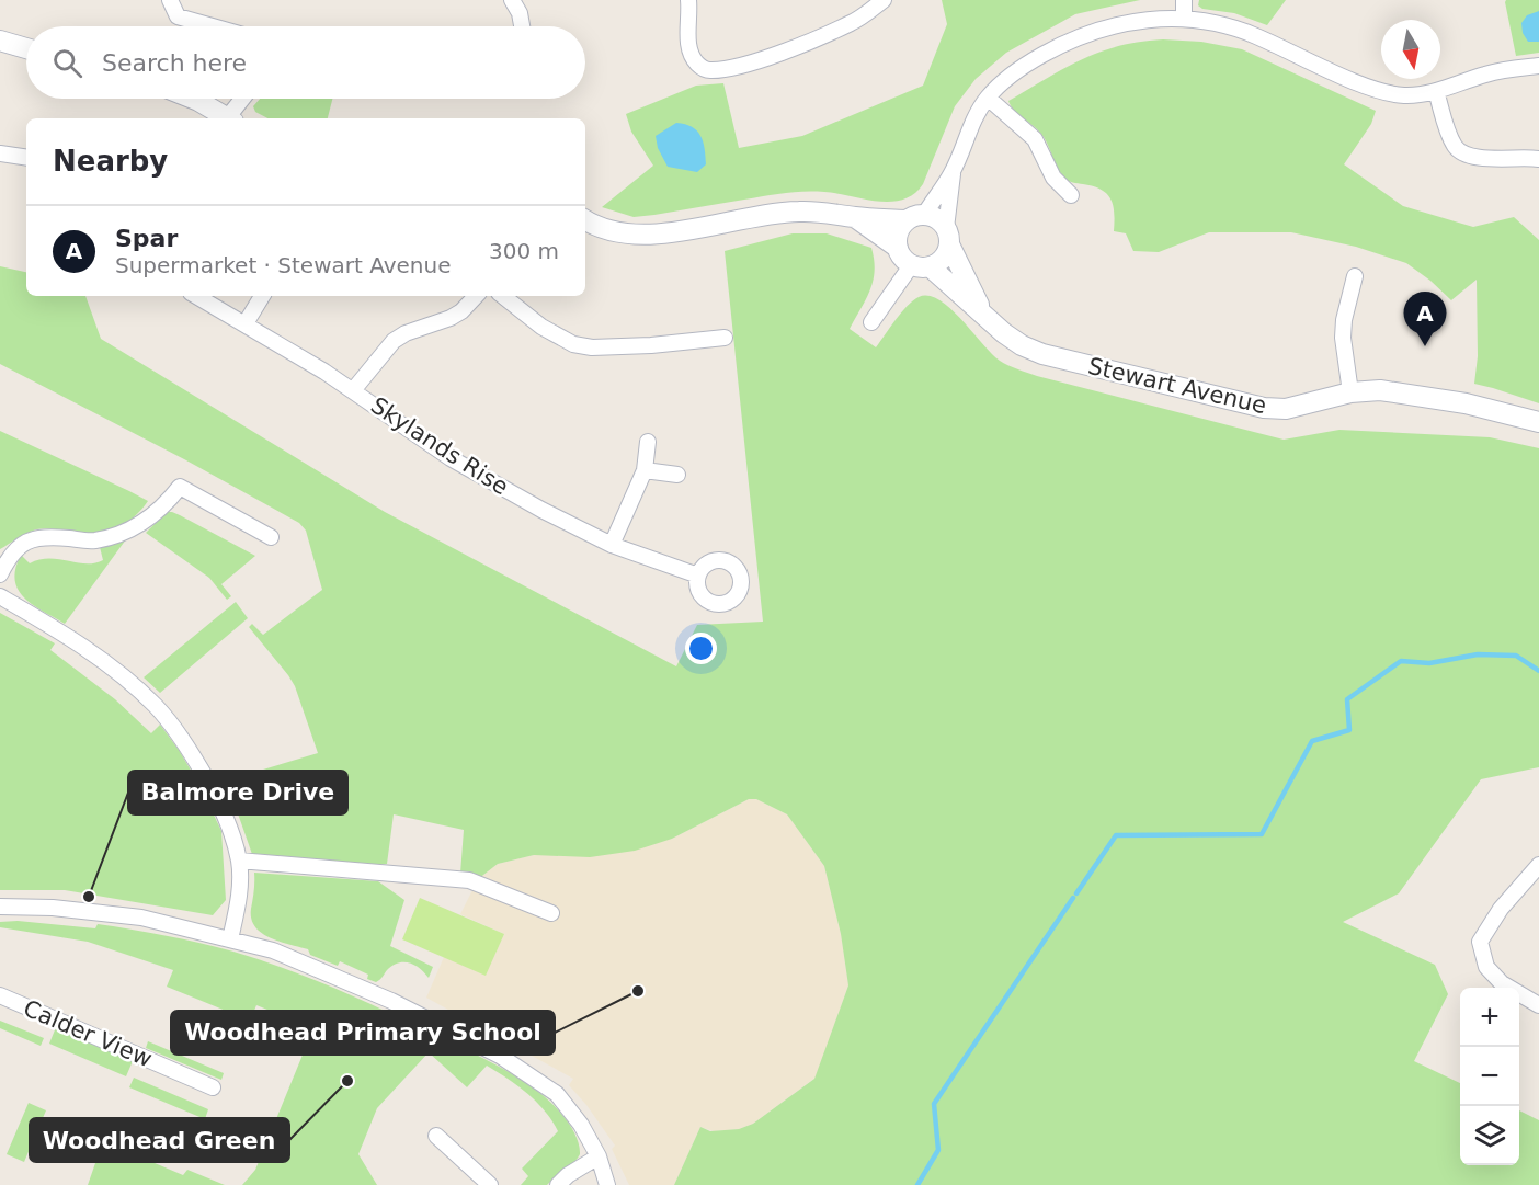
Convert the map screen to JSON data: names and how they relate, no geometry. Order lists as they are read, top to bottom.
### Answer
{
  "streets": {
    "street": ["Stewart Avenue", "Skylands Rise", "Calder View"]
  },
  "places": ["Balmore Drive", "Woodhead Primary School", "Woodhead Green"],
  "north": "bottom",
  "page": {
    "search": "Search here",
    "heading": "Nearby",
    "list": [
      {
        "mark": "A",
        "name": "Spar",
        "note": "Supermarket · Stewart Avenue",
        "value": "300 m"
      }
    ],
    "pins": "A",
    "map_buttons": ["+", "−"]
  }
}
